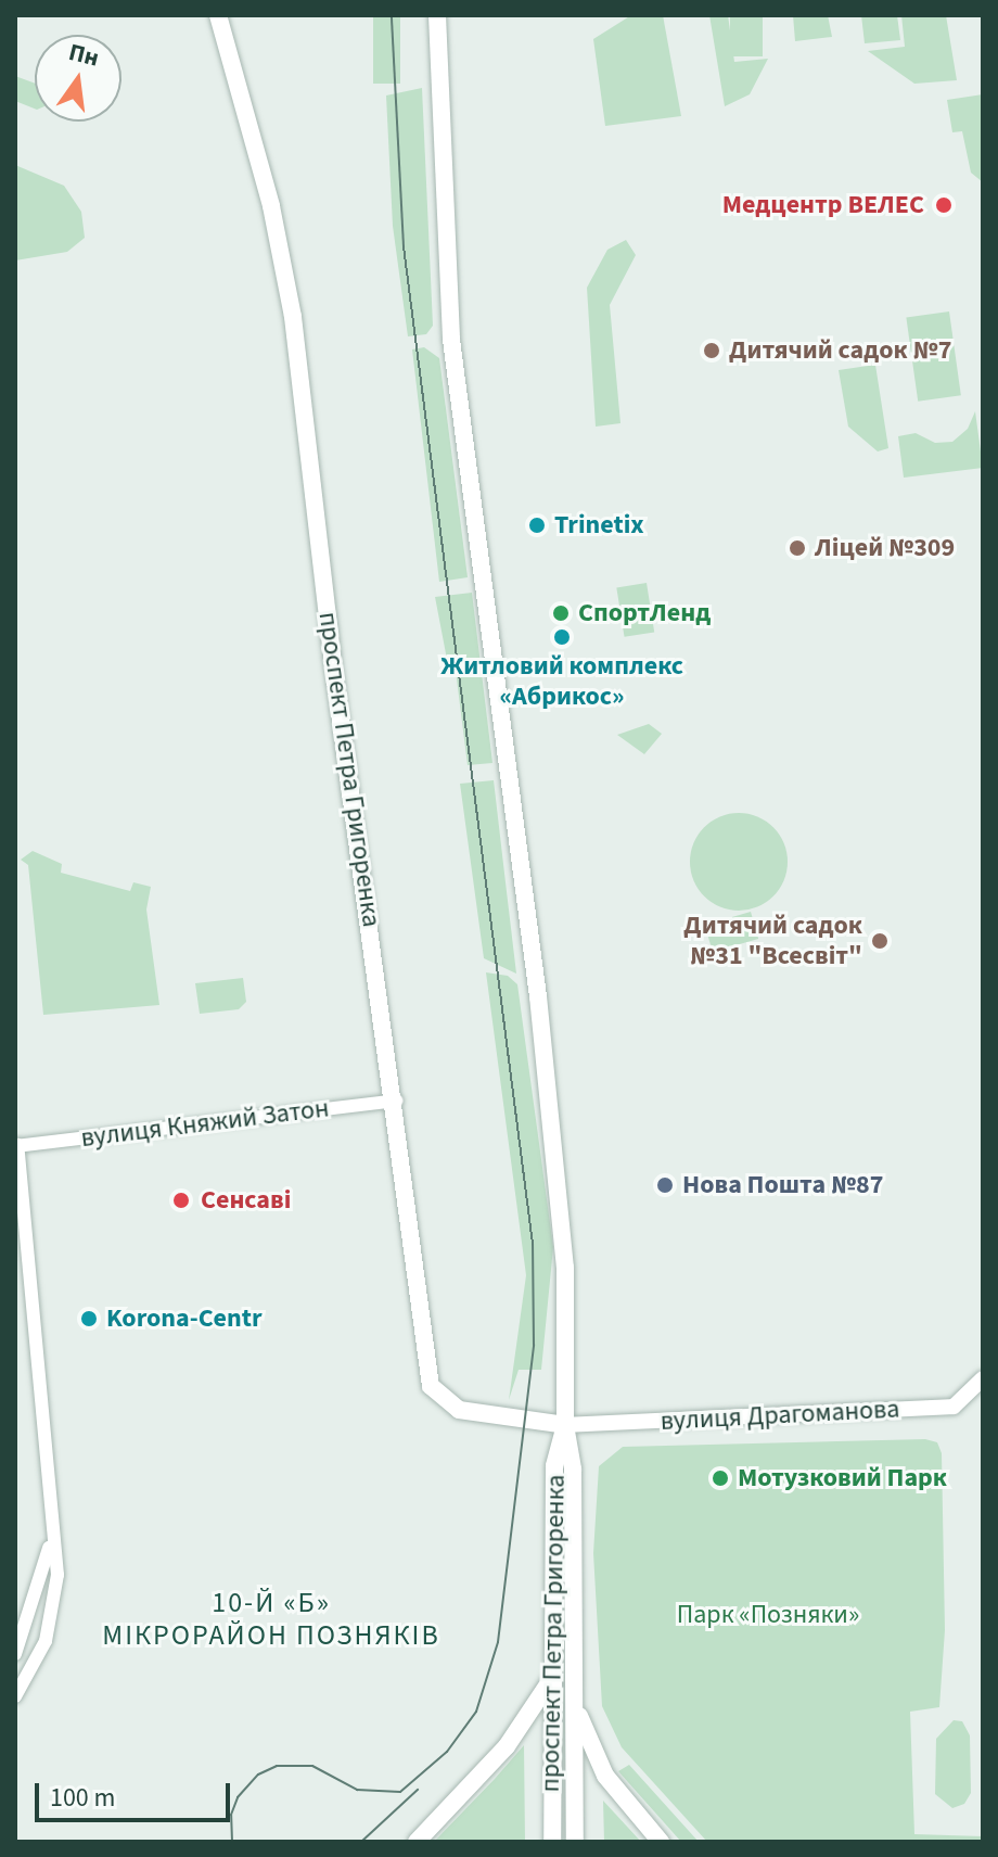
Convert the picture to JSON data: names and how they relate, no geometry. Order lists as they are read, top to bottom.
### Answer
{
  "streets": {
    "main road": ["проспект Петра Григоренка"],
    "street": ["вулиця Княжий Затон", "вулиця Драгоманова"]
  },
  "crossings": [
    ["проспект Петра Григоренка", "вулиця Княжий Затон"],
    ["проспект Петра Григоренка", "вулиця Драгоманова"]
  ],
  "districts": ["10-Й «Б» МІКРОРАЙОН ПОЗНЯКІВ"],
  "parks": ["Парк «Позняки»"],
  "places": [
    "Медцентр ВЕЛЕС",
    "Дитячий садок №7",
    "Trinetix",
    "Ліцей №309",
    "СпортЛенд",
    "Житловий комплекс «Абрикос»",
    "Дитячий садок №31 \"Всесвіт\"",
    "Нова Пошта №87",
    "Сенсаві",
    "Korona-Centr",
    "Мотузковий Парк"
  ],
  "scale_bar": "100 m",
  "north": "top"
}
